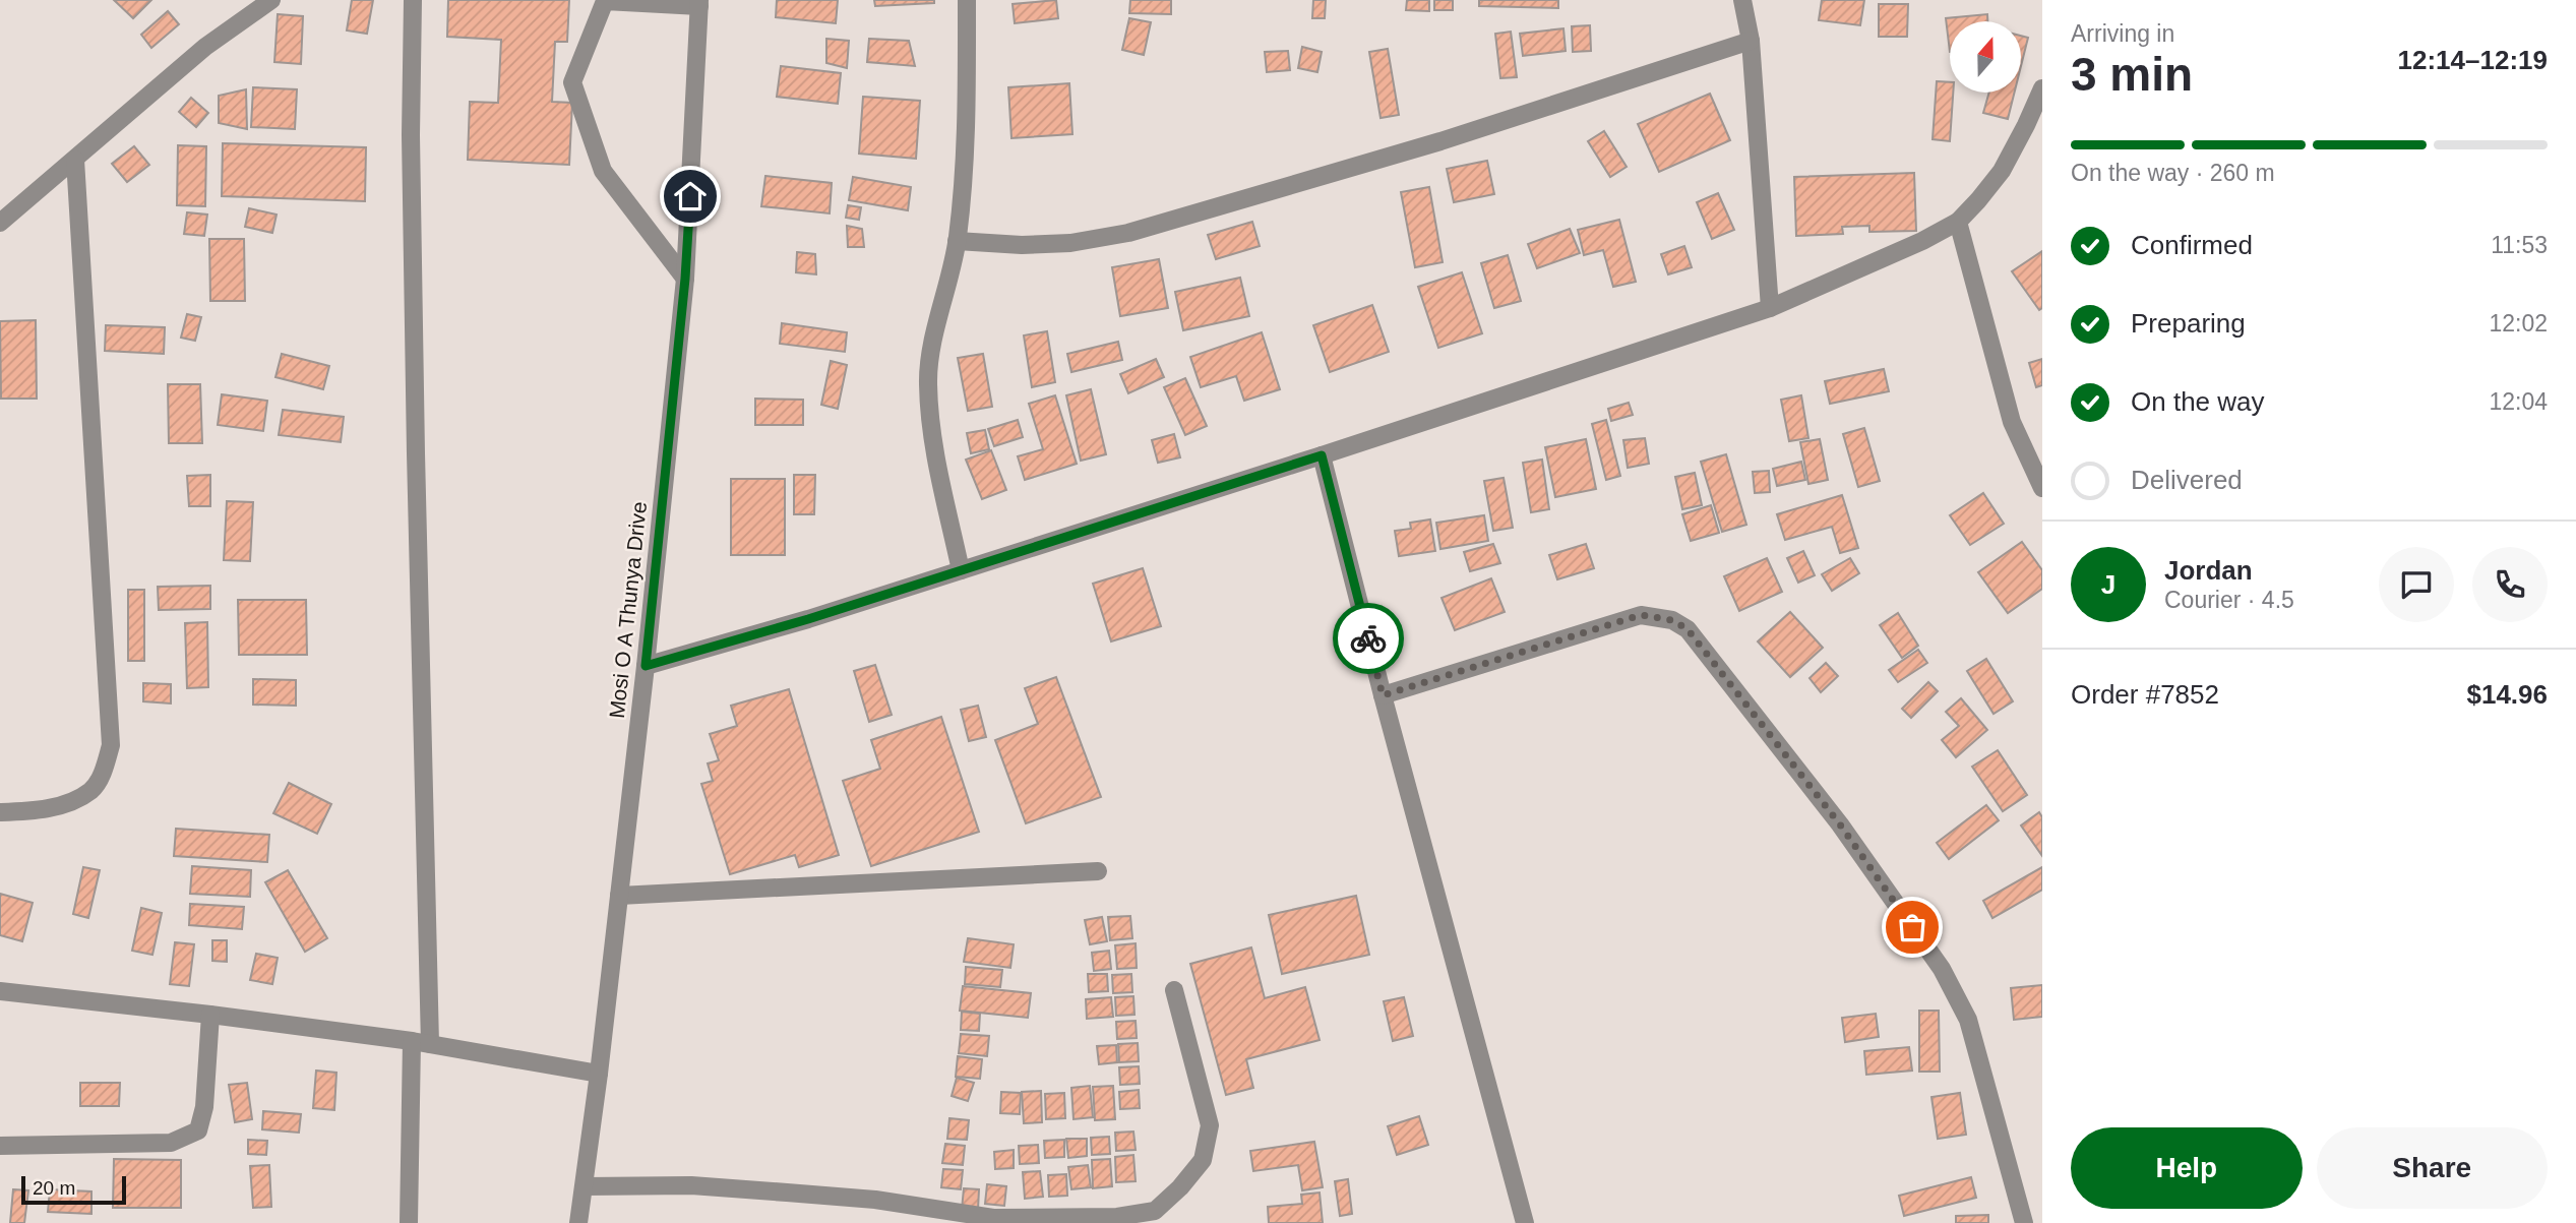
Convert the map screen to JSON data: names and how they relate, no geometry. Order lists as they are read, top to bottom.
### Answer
{
  "streets": {
    "street": ["Mosi O A Thunya Drive"]
  },
  "scale_bar": "20 m",
  "north": "top",
  "page": {
    "heading": ["3 min", "Arriving in", "12:14–12:19"],
    "panel": [
      "Jordan",
      "Courier · 4.5",
      "Order #7852",
      "$14.96"
    ],
    "bar": "On the way · 260 m",
    "list": [
      ["Confirmed", "11:53"],
      ["Preparing", "12:02"],
      ["On the way", "12:04"],
      "Delivered"
    ],
    "round": "J",
    "buttons": ["Help", "Share"],
    "scale": "20 m"
  }
}
